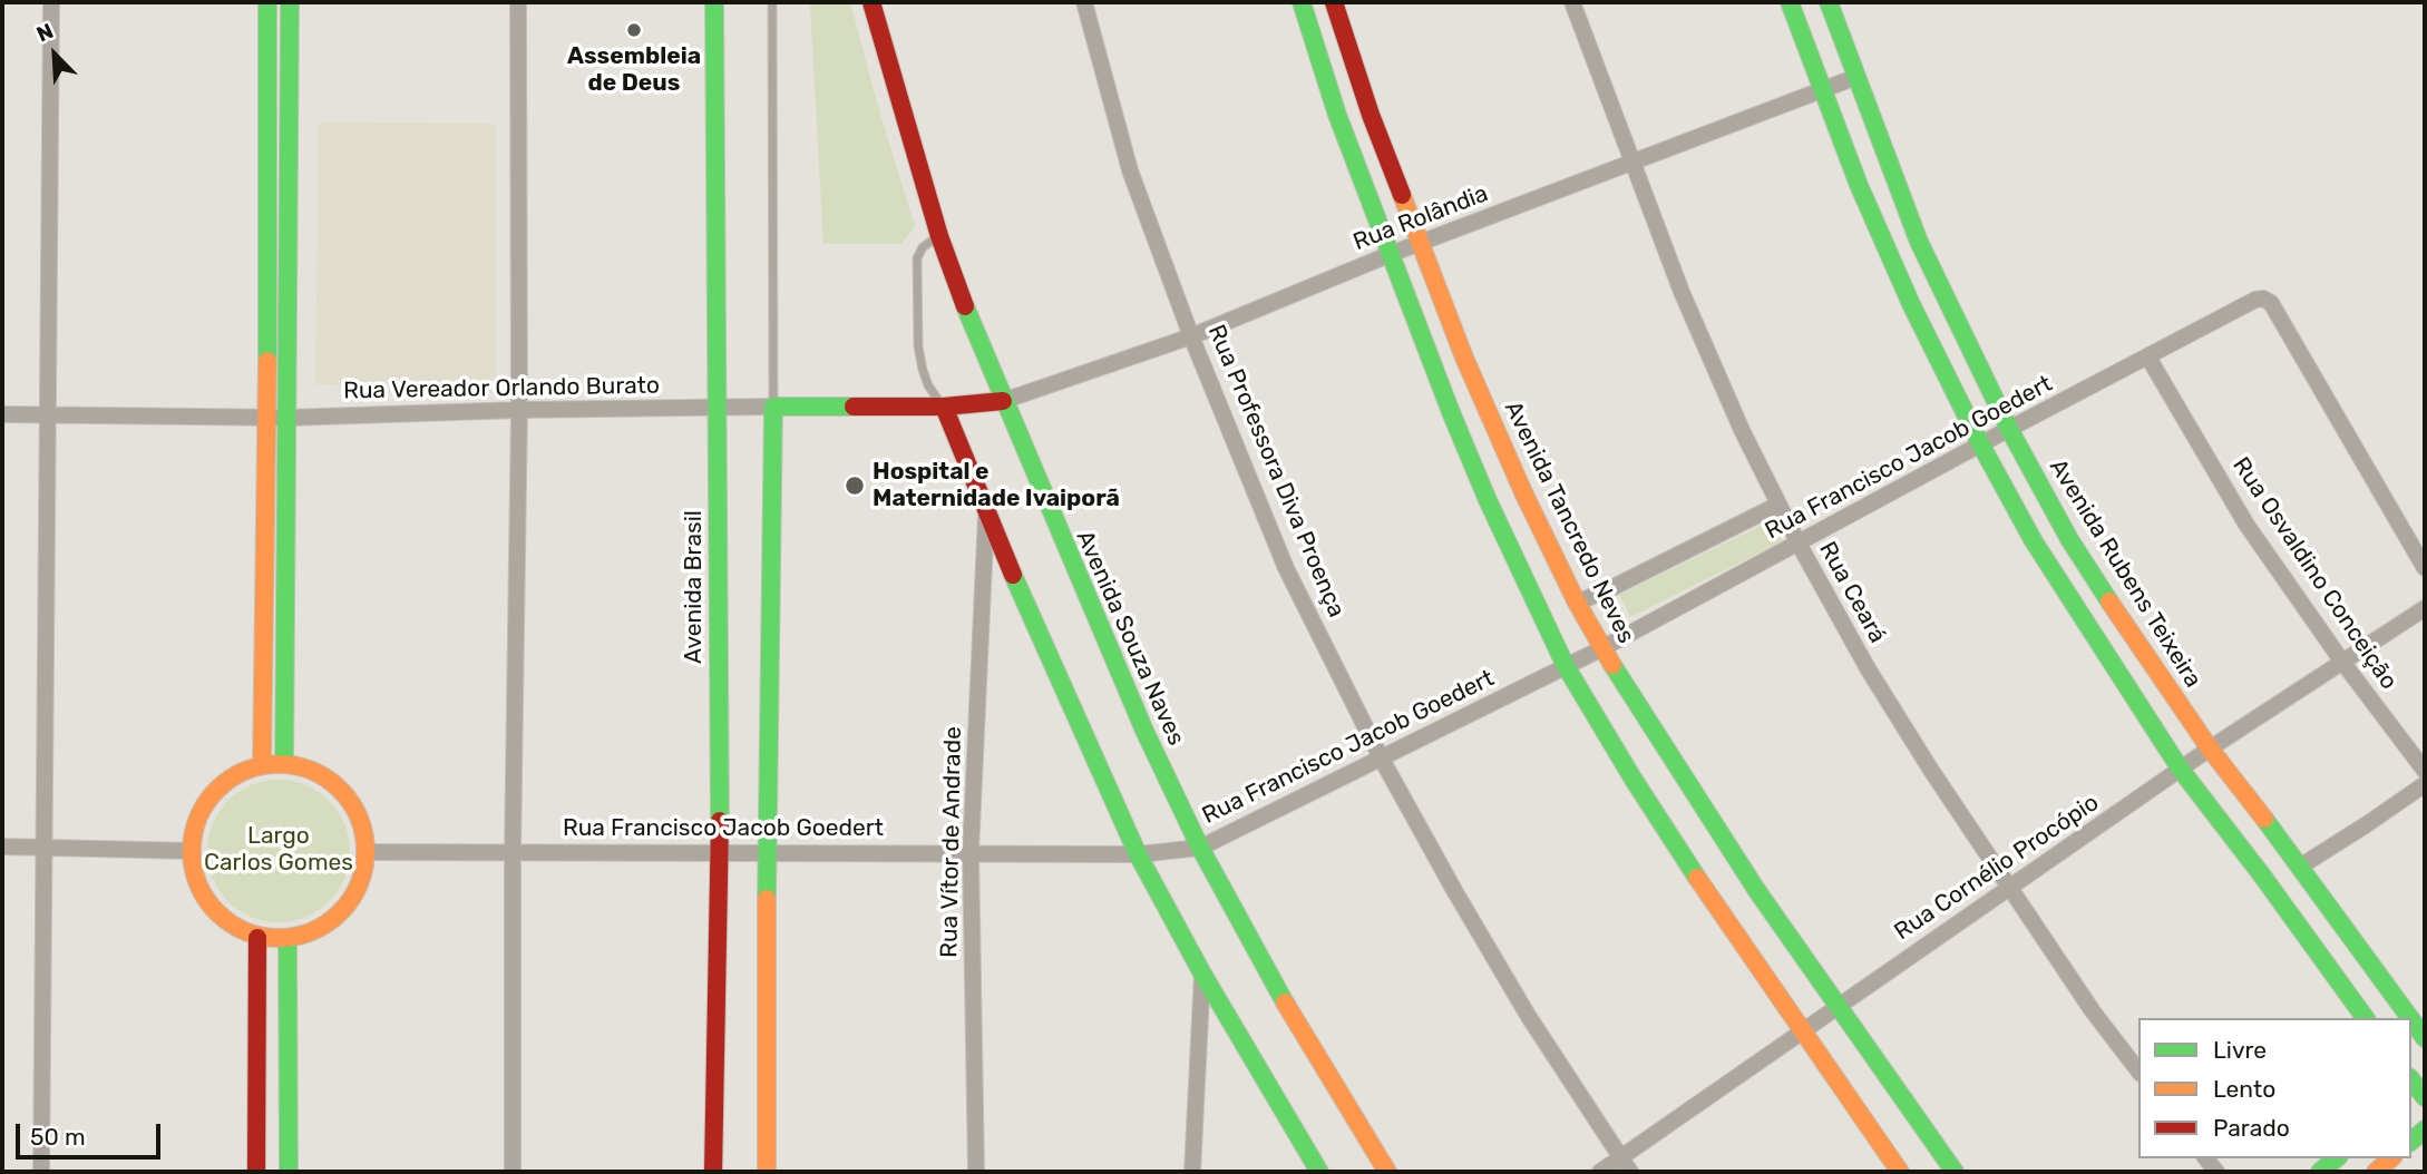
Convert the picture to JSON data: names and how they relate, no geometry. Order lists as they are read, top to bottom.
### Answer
{
  "streets": {
    "street": [
      "Rua Rolândia",
      "Rua Vereador Orlando Burato",
      "Rua Francisco Jacob Goedert",
      "Rua Professora Diva Proença",
      "Avenida Tancredo Neves",
      "Avenida Rubens Teixeira",
      "Rua Osvaldino Conceição",
      "Avenida Brasil",
      "Rua Ceará",
      "Avenida Souza Naves",
      "Rua Vítor de Andrade",
      "Rua Cornélio Procópio"
    ]
  },
  "crossings": [
    ["Rua Rolândia", "Rua Vereador Orlando Burato"],
    ["Rua Rolândia", "Rua Professora Diva Proença"],
    ["Rua Rolândia", "Avenida Tancredo Neves"],
    ["Rua Rolândia", "Avenida Rubens Teixeira"],
    ["Rua Rolândia", "Rua Ceará"],
    ["Rua Rolândia", "Avenida Souza Naves"],
    ["Rua Vereador Orlando Burato", "Avenida Brasil"],
    ["Rua Vereador Orlando Burato", "Avenida Souza Naves"],
    ["Rua Francisco Jacob Goedert", "Rua Professora Diva Proença"],
    ["Rua Francisco Jacob Goedert", "Avenida Tancredo Neves"],
    ["Rua Francisco Jacob Goedert", "Avenida Rubens Teixeira"],
    ["Rua Francisco Jacob Goedert", "Rua Osvaldino Conceição"],
    ["Rua Francisco Jacob Goedert", "Avenida Brasil"],
    ["Rua Francisco Jacob Goedert", "Rua Ceará"],
    ["Rua Francisco Jacob Goedert", "Avenida Souza Naves"],
    ["Rua Francisco Jacob Goedert", "Rua Vítor de Andrade"],
    ["Rua Professora Diva Proença", "Rua Cornélio Procópio"],
    ["Avenida Tancredo Neves", "Rua Cornélio Procópio"],
    ["Avenida Rubens Teixeira", "Rua Cornélio Procópio"],
    ["Rua Osvaldino Conceição", "Rua Cornélio Procópio"],
    ["Rua Ceará", "Rua Cornélio Procópio"]
  ],
  "parks": ["Largo Carlos Gomes"],
  "places": ["Assembleia de Deus", "Hospital e Maternidade Ivaiporã"],
  "legend": ["Livre", "Lento", "Parado"],
  "scale_bar": "50 m",
  "north": "top left"
}
